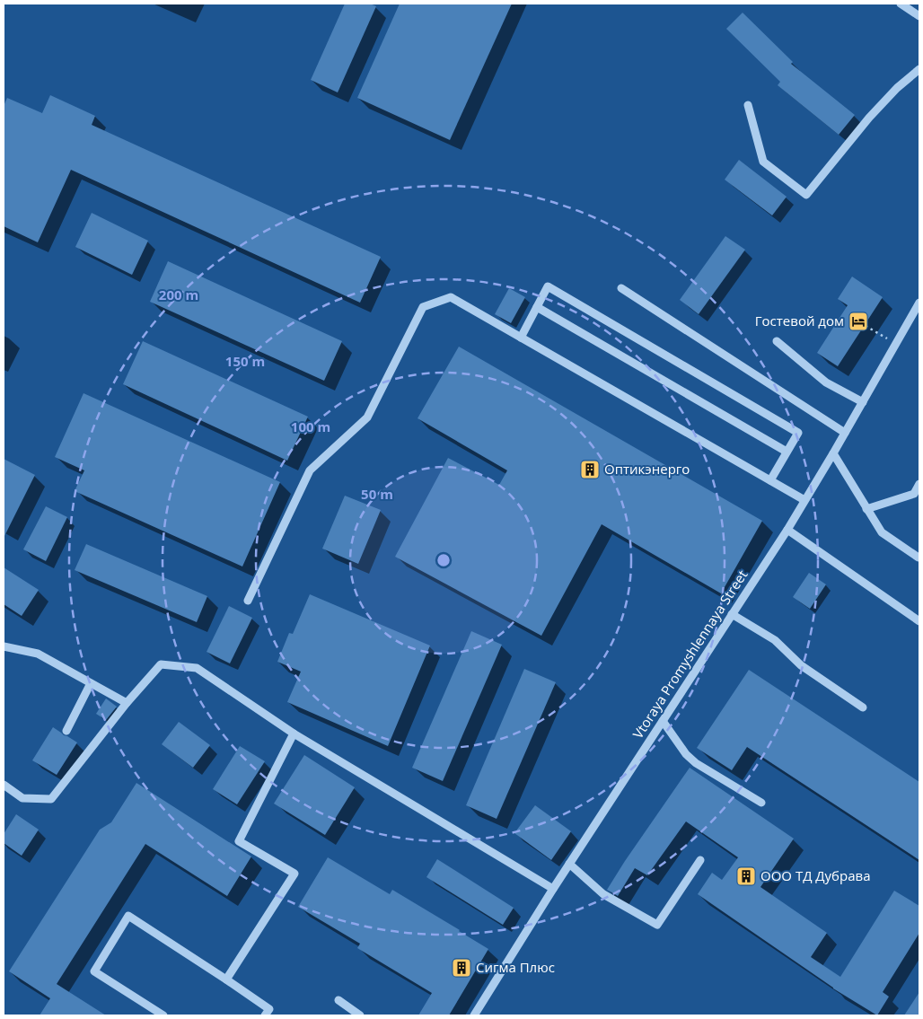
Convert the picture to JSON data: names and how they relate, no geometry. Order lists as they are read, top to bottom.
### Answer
{
  "streets": {
    "street": ["Vtoraya Promyshlennaya Street"]
  },
  "places": {
    "hotel": ["Гостевой дом"],
    "building": ["Оптикэнерго", "ООО ТД Дубрава", "Сигма Плюс"]
  },
  "rings": [
    "200 m",
    "150 m",
    "100 m",
    "50 m"
  ]
}
